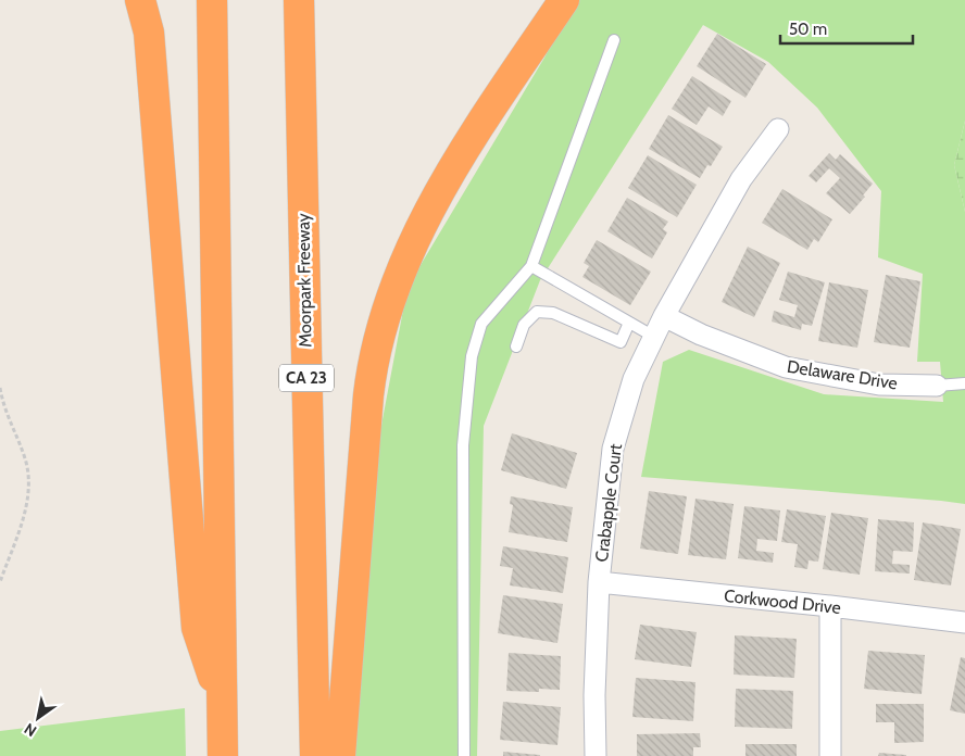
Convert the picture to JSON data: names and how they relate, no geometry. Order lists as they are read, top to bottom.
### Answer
{
  "streets": {
    "highway": ["Moorpark Freeway", "CA 23"],
    "street": ["Delaware Drive", "Crabapple Court", "Corkwood Drive"]
  },
  "crossings": [
    ["Delaware Drive", "Crabapple Court"],
    ["Crabapple Court", "Corkwood Drive"]
  ],
  "scale_bar": "50 m",
  "north": "bottom left"
}
